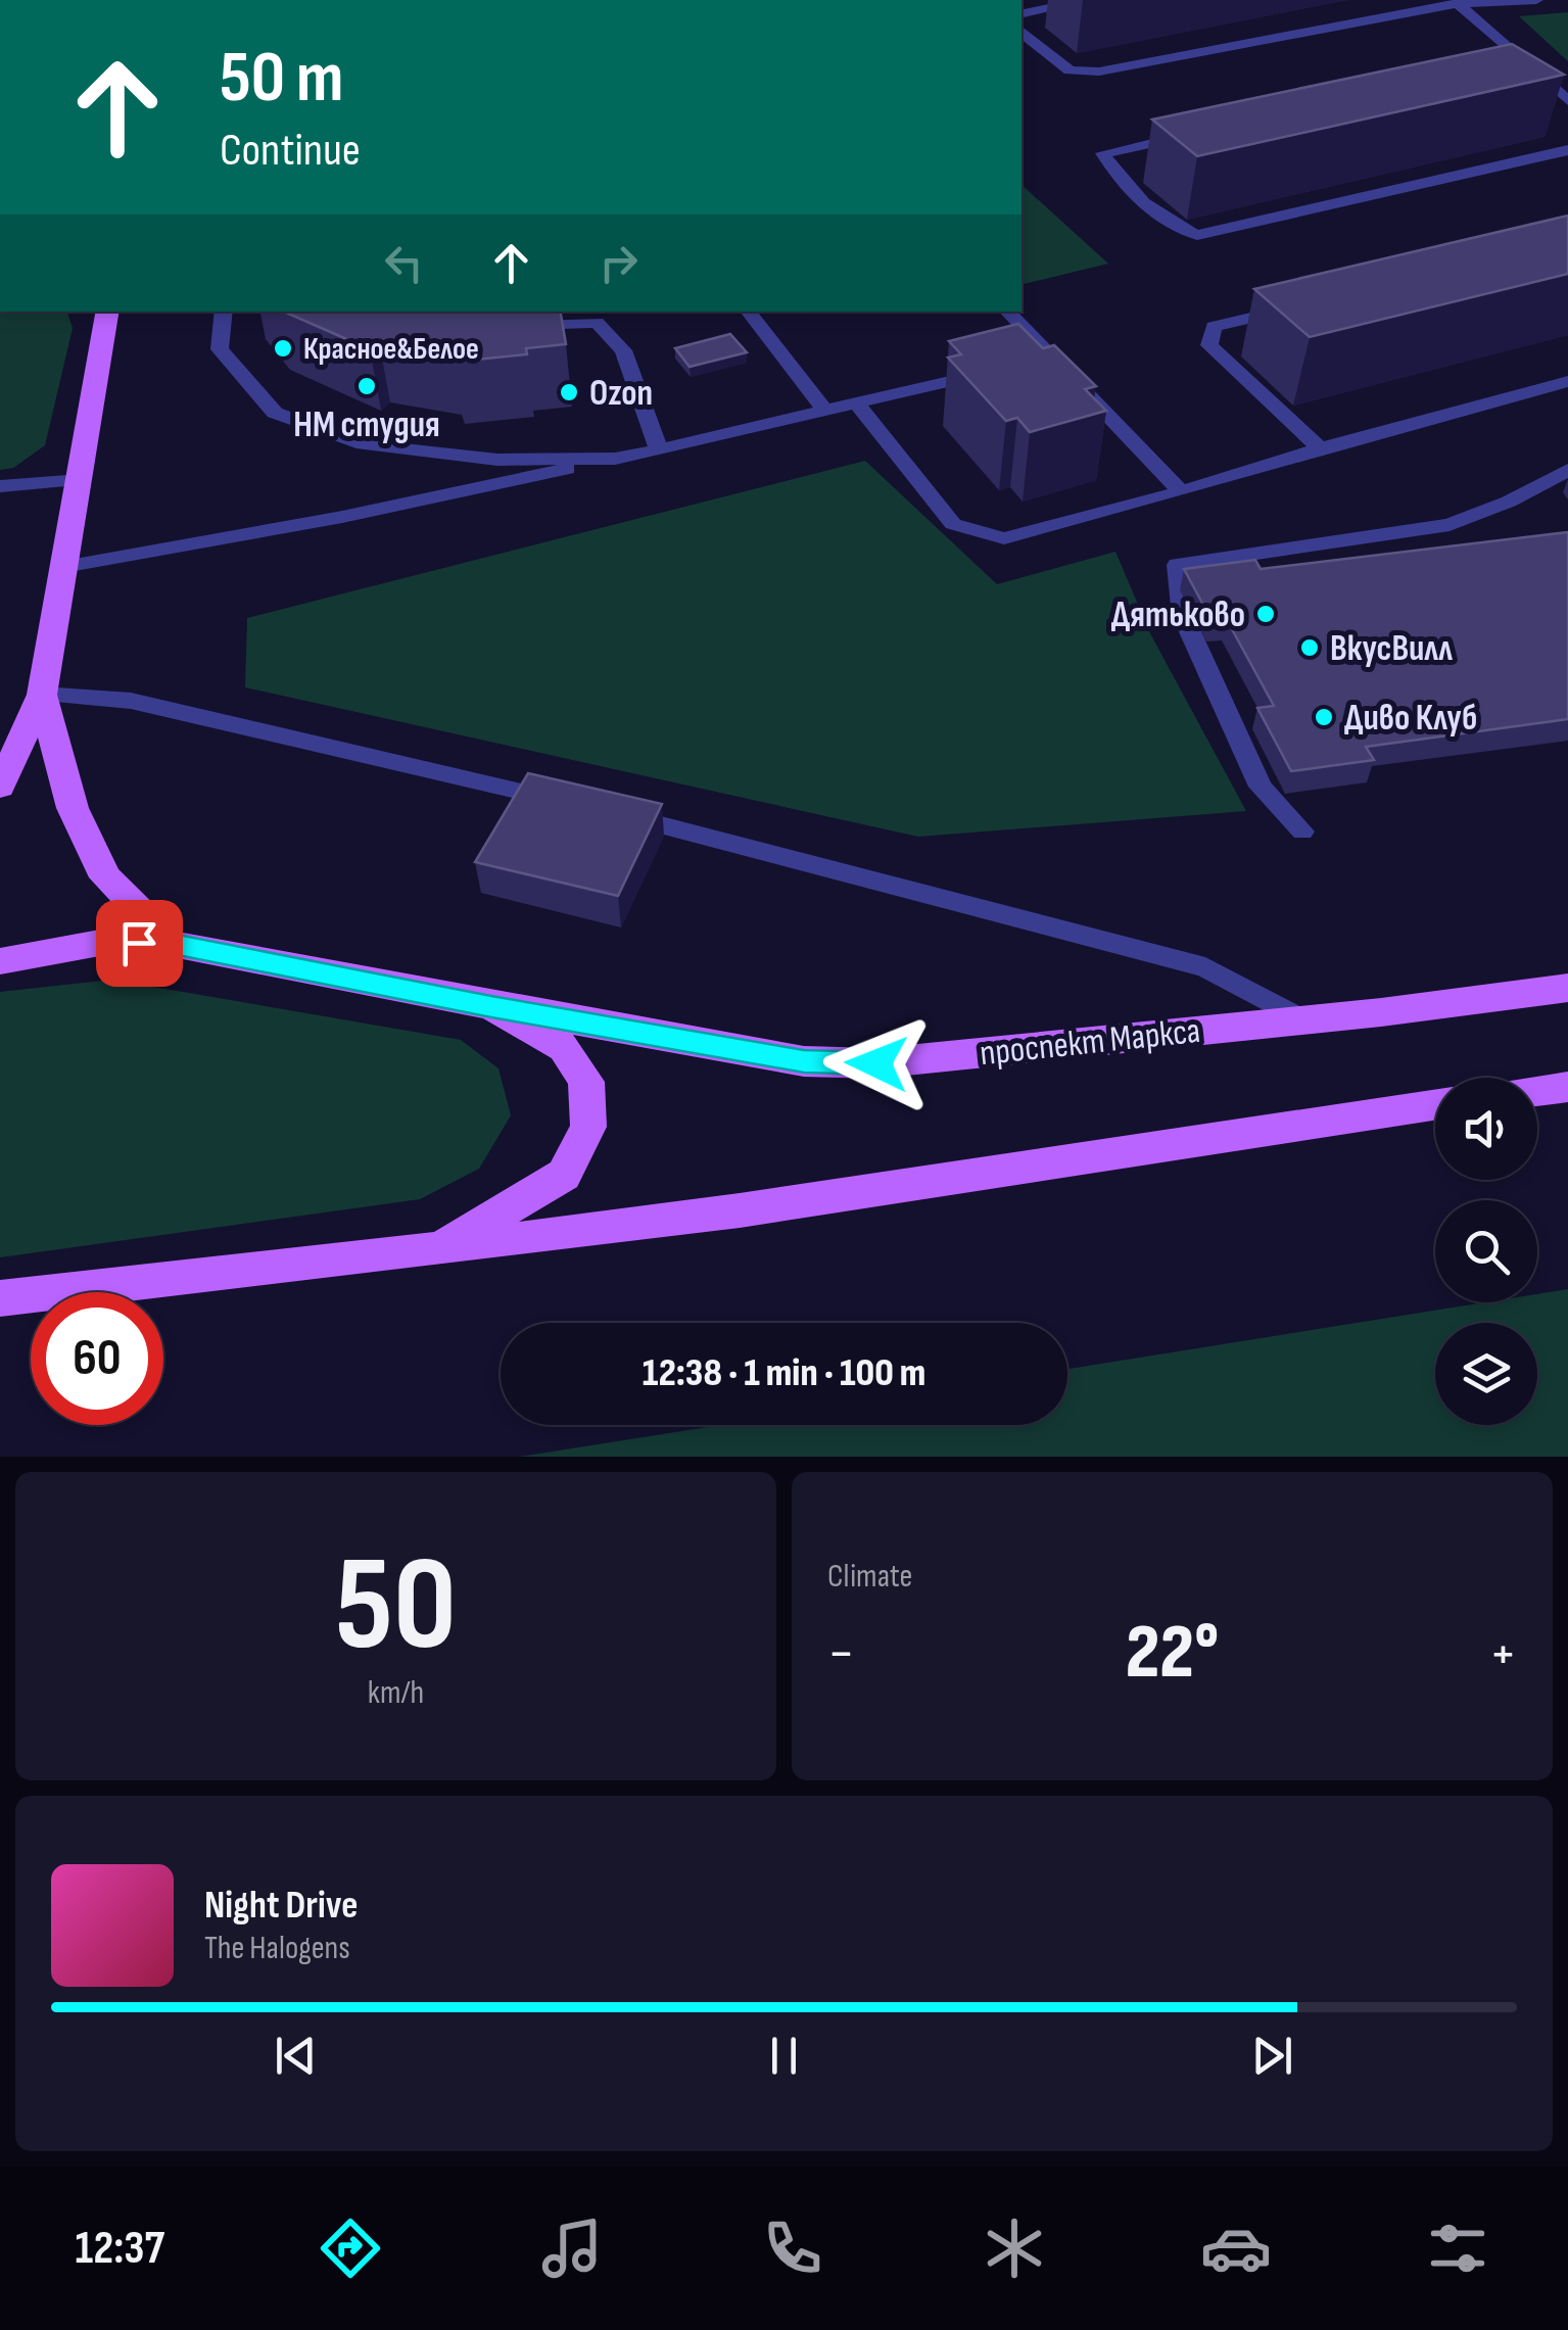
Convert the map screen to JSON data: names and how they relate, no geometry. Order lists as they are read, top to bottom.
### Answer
{
  "streets": {
    "main road": ["проспект Маркса"]
  },
  "places": [
    "Красное&Белое",
    "HM студия",
    "Ozon",
    "Дятьково",
    "ВкусВилл",
    "Диво Клуб"
  ],
  "page": {
    "turn": ["50 m", "Continue"],
    "limit": "60",
    "trip": "12:38 · 1 min · 100 m",
    "tile": [
      ["50", "km/h"],
      "Climate"
    ],
    "heat": ["−", "22°", "+"],
    "song": ["Night Drive", "The Halogens"],
    "tabs": "12:37"
  }
}
